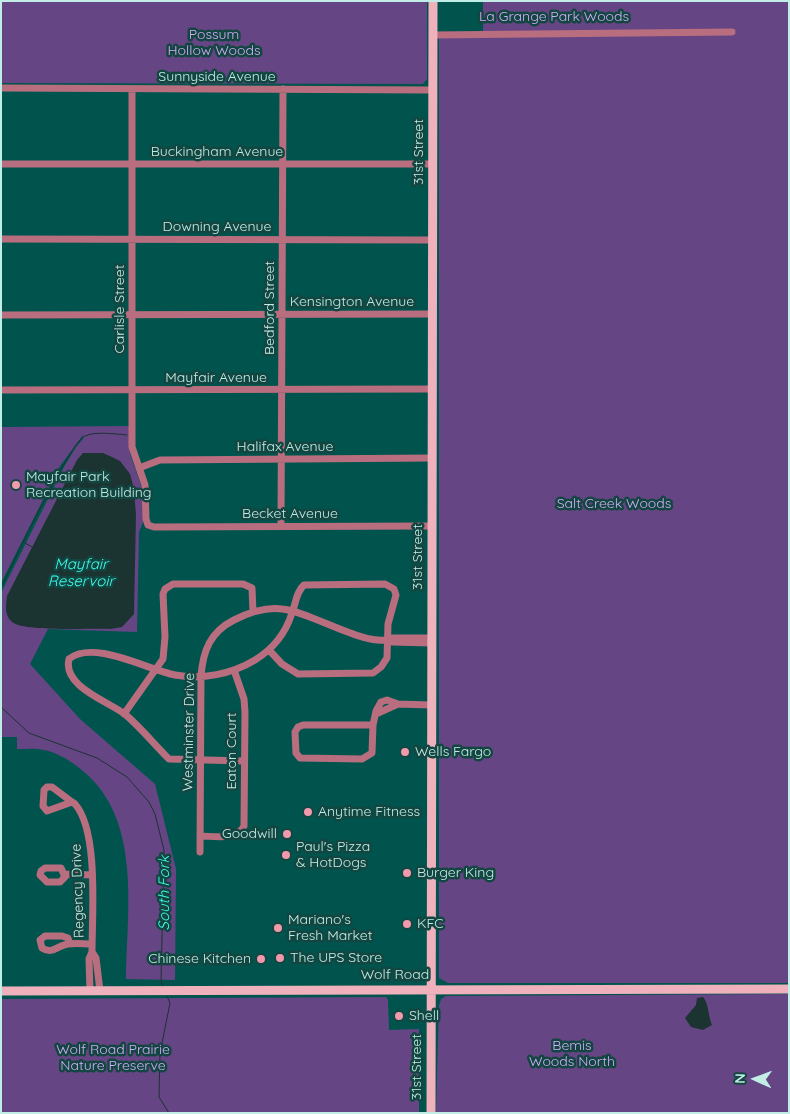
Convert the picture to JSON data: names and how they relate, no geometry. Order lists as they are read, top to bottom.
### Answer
{
  "streets": {
    "main road": ["31st Street", "Wolf Road"],
    "street": [
      "Sunnyside Avenue",
      "Buckingham Avenue",
      "Downing Avenue",
      "Kensington Avenue",
      "Bedford Street",
      "Carlisle Street",
      "Mayfair Avenue",
      "Halifax Avenue",
      "Becket Avenue",
      "Westminster Drive",
      "Eaton Court",
      "Regency Drive"
    ]
  },
  "crossings": [
    ["Sunnyside Avenue", "31st Street"],
    ["Sunnyside Avenue", "Bedford Street"],
    ["Sunnyside Avenue", "Carlisle Street"],
    ["Buckingham Avenue", "31st Street"],
    ["Buckingham Avenue", "Bedford Street"],
    ["Buckingham Avenue", "Carlisle Street"],
    ["31st Street", "Downing Avenue"],
    ["31st Street", "Kensington Avenue"],
    ["31st Street", "Mayfair Avenue"],
    ["31st Street", "Halifax Avenue"],
    ["31st Street", "Becket Avenue"],
    ["31st Street", "Westminster Drive"],
    ["31st Street", "Wolf Road"],
    ["Downing Avenue", "Bedford Street"],
    ["Downing Avenue", "Carlisle Street"],
    ["Kensington Avenue", "Bedford Street"],
    ["Kensington Avenue", "Carlisle Street"],
    ["Bedford Street", "Mayfair Avenue"],
    ["Bedford Street", "Halifax Avenue"],
    ["Bedford Street", "Becket Avenue"],
    ["Carlisle Street", "Mayfair Avenue"],
    ["Carlisle Street", "Halifax Avenue"],
    ["Carlisle Street", "Becket Avenue"],
    ["Westminster Drive", "Eaton Court"],
    ["Regency Drive", "Wolf Road"]
  ],
  "water": ["Mayfair Reservoir", "South Fork"],
  "parks": [
    "La Grange Park Woods",
    "Possum Hollow Woods",
    "Salt Creek Woods",
    "Bemis Woods North",
    "Wolf Road Prairie Nature Preserve"
  ],
  "places": [
    "Mayfair Park Recreation Building",
    "Wells Fargo",
    "Anytime Fitness",
    "Goodwill",
    "Paul's Pizza & HotDogs",
    "Burger King",
    "KFC",
    "Mariano's Fresh Market",
    "The UPS Store",
    "Chinese Kitchen",
    "Shell"
  ],
  "north": "left"
}
